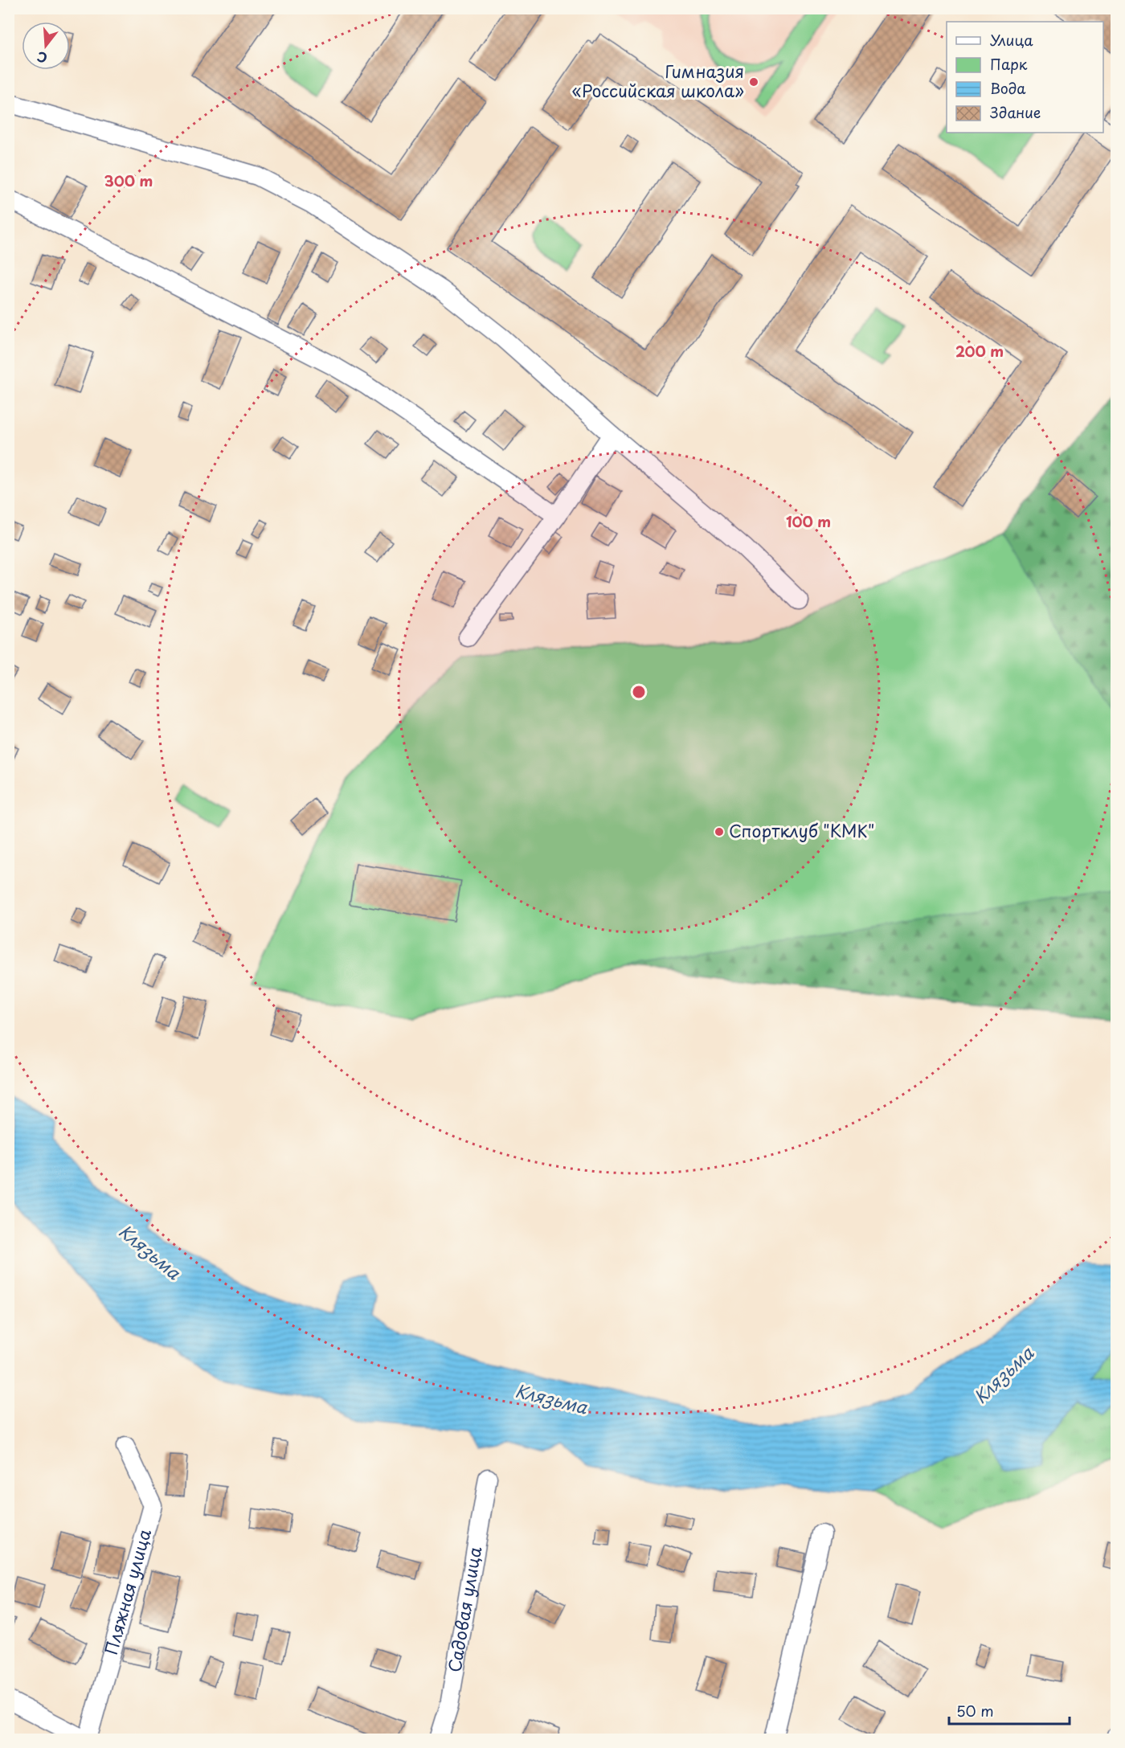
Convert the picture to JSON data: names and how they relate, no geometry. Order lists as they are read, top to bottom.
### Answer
{
  "streets": {
    "street": ["Пляжная улица", "Садовая улица"]
  },
  "water": ["Клязьма"],
  "places": ["Гимназия «Российская школа»", "Спортклуб \"КМК\""],
  "legend": [
    "Улица",
    "Парк",
    "Вода",
    "Здание"
  ],
  "scale_bar": "50 m",
  "north": "bottom",
  "rings": ["300 m", "200 m", "100 m"]
}
